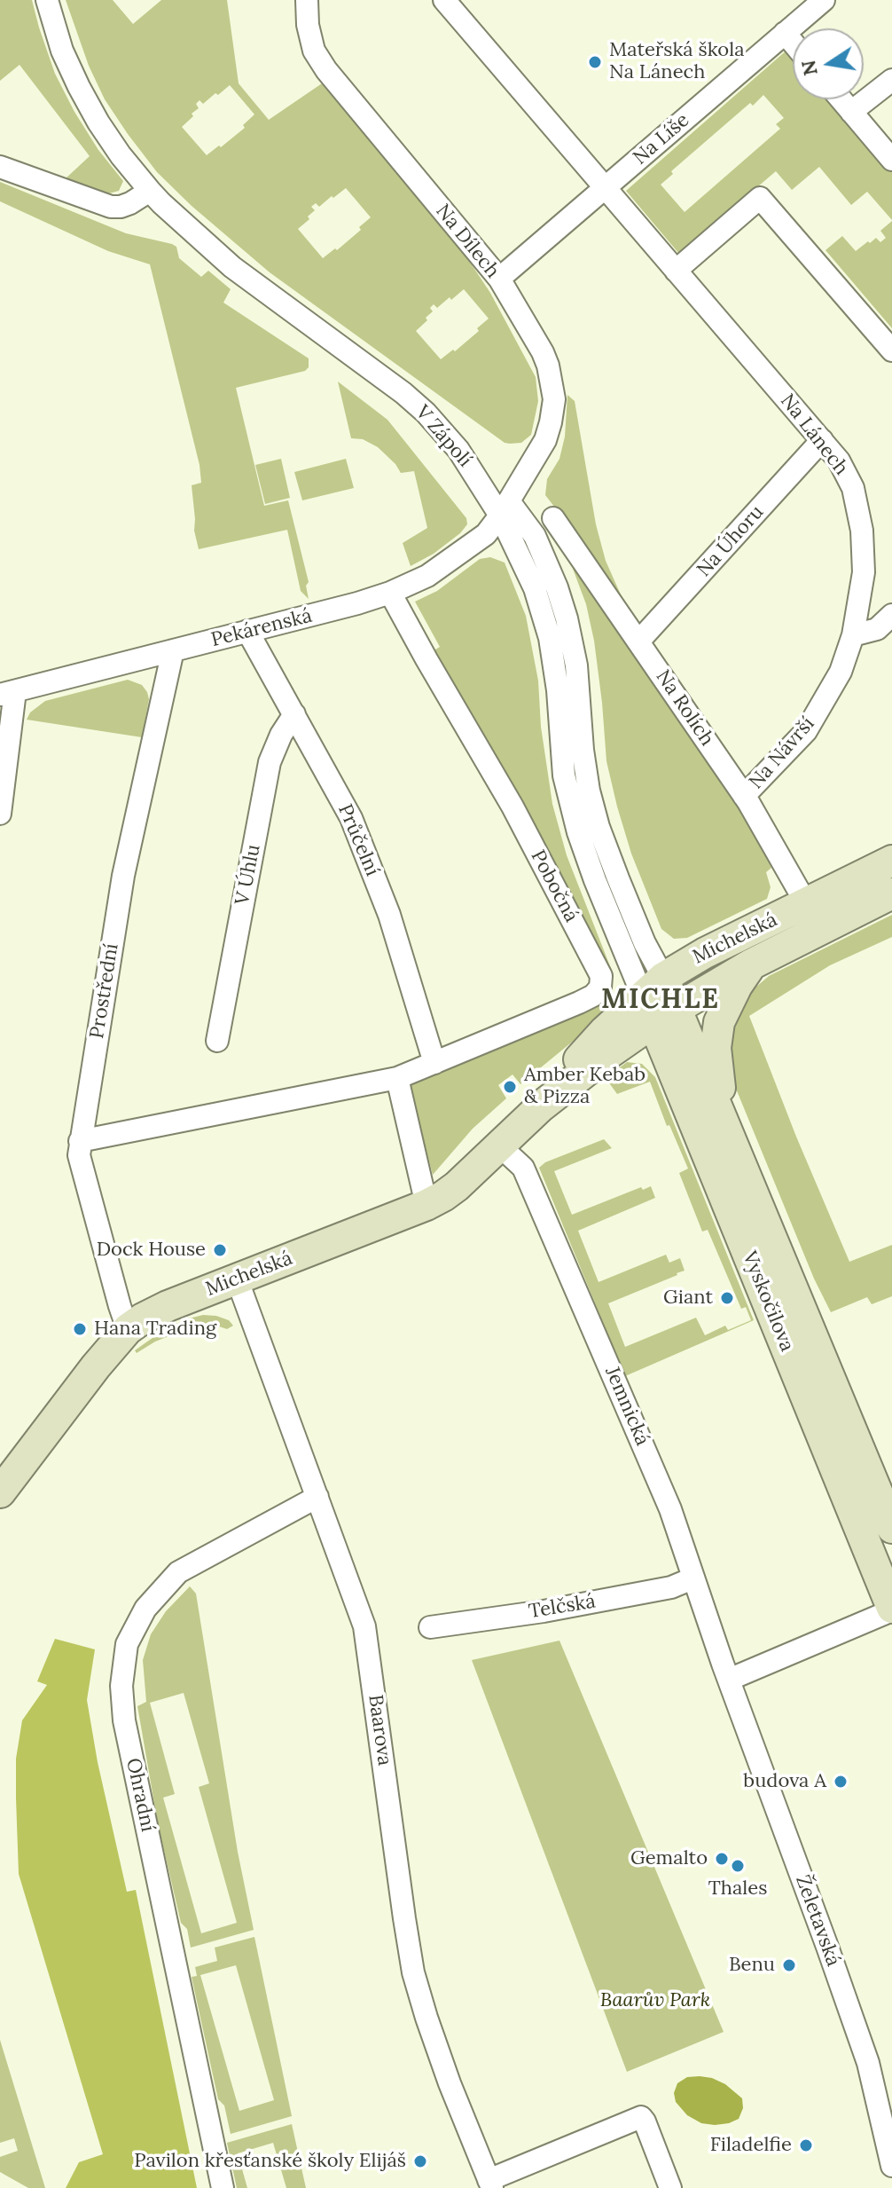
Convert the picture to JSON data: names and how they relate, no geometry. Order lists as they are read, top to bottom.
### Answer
{
  "streets": {
    "main road": ["Michelská", "Vyskočilova"],
    "street": [
      "Na Líše",
      "Na Dílech",
      "Na Lánech",
      "V Zápolí",
      "Na Úhoru",
      "Pekárenská",
      "Na Rolích",
      "Na Návrší",
      "Průčelní",
      "V Úhlu",
      "Pobočná",
      "Prostřední",
      "Jemnická",
      "Telčská",
      "Baarova",
      "Ohradní",
      "Želetavská"
    ]
  },
  "crossings": [
    ["Na Líše", "Na Dílech"],
    ["Na Líše", "Na Lánech"],
    ["Na Dílech", "V Zápolí"],
    ["Na Dílech", "Pekárenská"],
    ["Na Lánech", "Na Úhoru"],
    ["Na Lánech", "Na Návrší"],
    ["V Zápolí", "Pekárenská"],
    ["V Zápolí", "Michelská"],
    ["V Zápolí", "Vyskočilova"],
    ["Na Úhoru", "Na Rolích"],
    ["Pekárenská", "Průčelní"],
    ["Pekárenská", "Pobočná"],
    ["Pekárenská", "Prostřední"],
    ["Na Rolích", "Na Návrší"],
    ["Na Rolích", "Michelská"],
    ["Průčelní", "V Úhlu"],
    ["Průčelní", "Pobočná"],
    ["Pobočná", "Prostřední"],
    ["Michelská", "Prostřední"],
    ["Michelská", "Vyskočilova"],
    ["Michelská", "Jemnická"],
    ["Michelská", "Baarova"],
    ["Jemnická", "Telčská"],
    ["Jemnická", "Želetavská"],
    ["Baarova", "Ohradní"]
  ],
  "districts": ["MICHLE"],
  "parks": ["Baarův Park"],
  "places": [
    "Mateřská škola Na Lánech",
    "Amber Kebab & Pizza",
    "Dock House",
    "Giant",
    "Hana Trading",
    "budova A",
    "Gemalto",
    "Thales",
    "Benu",
    "Filadelfie",
    "Pavilon křesťanské školy Elijáš"
  ],
  "north": "left"
}
